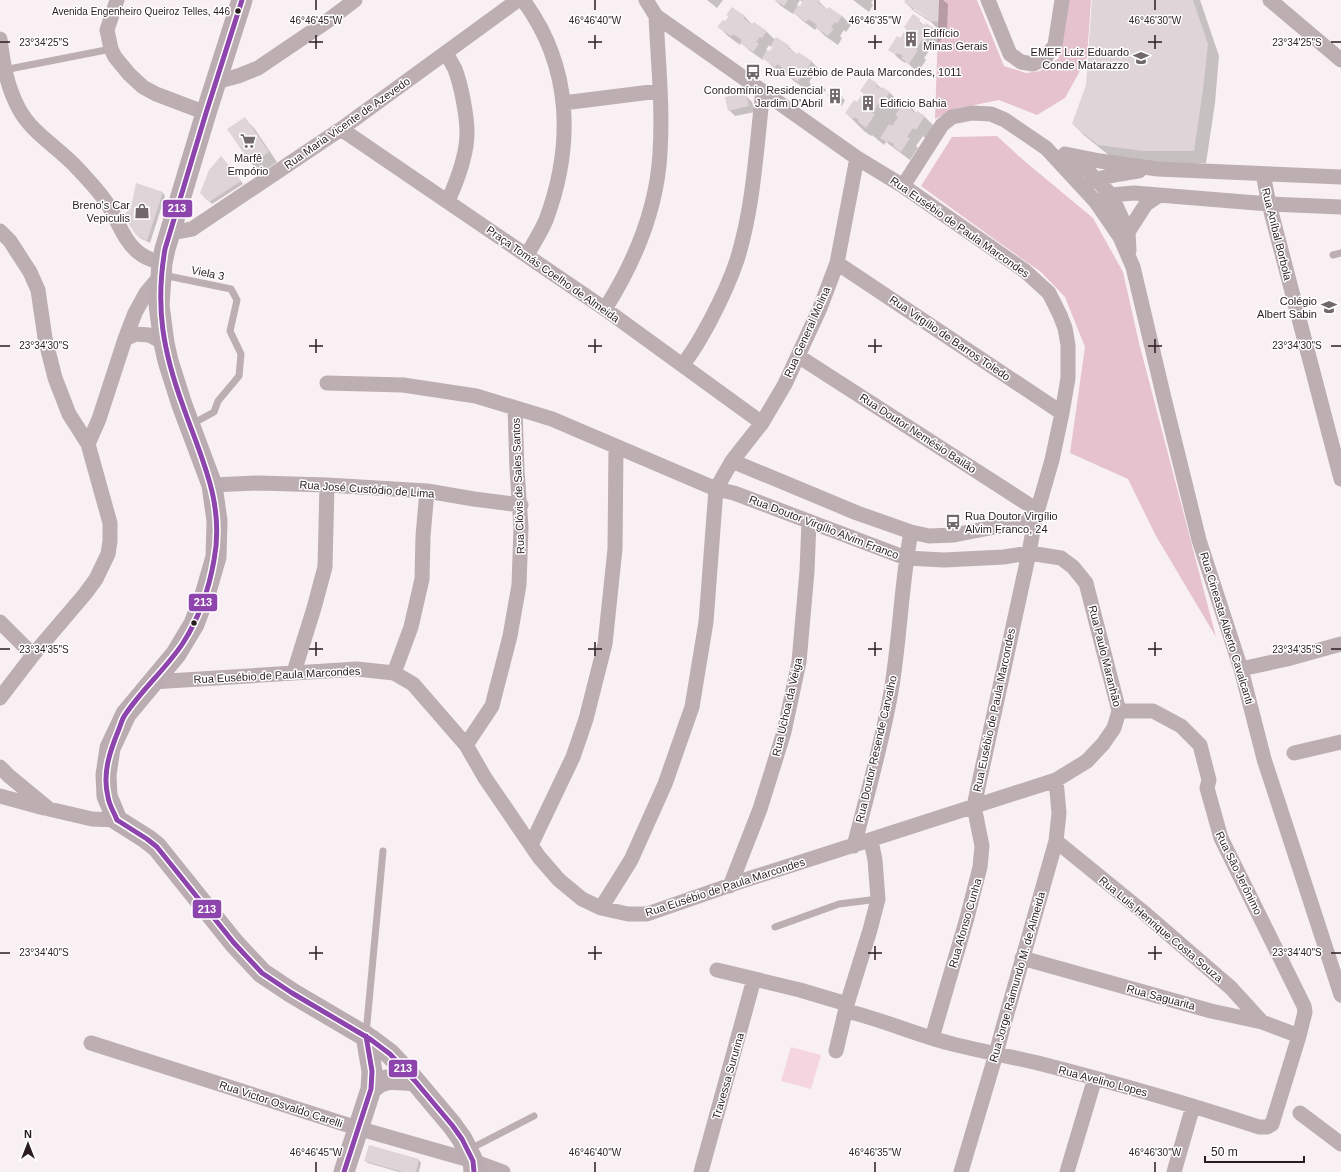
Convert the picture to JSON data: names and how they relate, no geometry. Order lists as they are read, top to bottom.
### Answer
{
  "streets": {
    "street": [
      "Rua Maria Vicente de Azevedo",
      "Rua Eusébio de Paula Marcondes",
      "Rua Aníbal Borbola",
      "Praça Tomás Coelho de Almeida",
      "Rua General Molina",
      "Rua Virgílio de Barros Toledo",
      "Rua Doutor Nemésio Bailão",
      "Rua Clóvis de Sales Santos",
      "Rua José Custódio de Lima",
      "Rua Doutor Virgílio Alvim Franco",
      "Rua Cineasta Alberto Cavalcanti",
      "Rua Paulo Maranhão",
      "Rua Uchoa da Veiga",
      "Rua Doutor Resende Carvalho",
      "Rua São Jerônimo",
      "Rua Afonso Cunha",
      "Rua Luis Henrique Costa Souza",
      "Rua Jorge Raimundo M. de Almeida",
      "Rua Saguarita",
      "Travessa Sururina",
      "Rua Avelino Lopes",
      "Rua Victor Osvaldo Carelli"
    ],
    "lane": ["Viela 3"]
  },
  "crossings": [
    ["Rua Maria Vicente de Azevedo", "Praça Tomás Coelho de Almeida"],
    ["Rua Eusébio de Paula Marcondes", "Rua General Molina"],
    ["Rua Eusébio de Paula Marcondes", "Rua Virgílio de Barros Toledo"],
    ["Rua Eusébio de Paula Marcondes", "Rua Doutor Nemésio Bailão"],
    ["Rua Eusébio de Paula Marcondes", "Rua Clóvis de Sales Santos"],
    ["Rua Eusébio de Paula Marcondes", "Rua Doutor Virgílio Alvim Franco"],
    ["Rua Eusébio de Paula Marcondes", "Rua Cineasta Alberto Cavalcanti"],
    ["Rua Eusébio de Paula Marcondes", "Rua Paulo Maranhão"],
    ["Rua Eusébio de Paula Marcondes", "Rua Uchoa da Veiga"],
    ["Rua Eusébio de Paula Marcondes", "Rua Doutor Resende Carvalho"],
    ["Rua Eusébio de Paula Marcondes", "Rua Afonso Cunha"],
    ["Praça Tomás Coelho de Almeida", "Rua General Molina"],
    ["Rua General Molina", "Rua Virgílio de Barros Toledo"],
    ["Rua General Molina", "Rua Doutor Nemésio Bailão"],
    ["Rua General Molina", "Rua Doutor Virgílio Alvim Franco"],
    ["Rua Clóvis de Sales Santos", "Rua José Custódio de Lima"],
    ["Rua Doutor Virgílio Alvim Franco", "Rua Paulo Maranhão"],
    ["Rua Doutor Virgílio Alvim Franco", "Rua Uchoa da Veiga"],
    ["Rua Doutor Virgílio Alvim Franco", "Rua Doutor Resende Carvalho"],
    ["Rua Paulo Maranhão", "Rua São Jerônimo"],
    ["Rua Paulo Maranhão", "Rua Afonso Cunha"],
    ["Rua Paulo Maranhão", "Rua Jorge Raimundo M. de Almeida"],
    ["Rua São Jerônimo", "Rua Saguarita"],
    ["Rua São Jerônimo", "Rua Avelino Lopes"],
    ["Rua Afonso Cunha", "Rua Avelino Lopes"],
    ["Rua Luis Henrique Costa Souza", "Rua Jorge Raimundo M. de Almeida"],
    ["Rua Luis Henrique Costa Souza", "Rua Saguarita"],
    ["Rua Jorge Raimundo M. de Almeida", "Rua Saguarita"],
    ["Rua Jorge Raimundo M. de Almeida", "Rua Avelino Lopes"],
    ["Rua Saguarita", "Rua Avelino Lopes"],
    ["Travessa Sururina", "Rua Avelino Lopes"]
  ],
  "places": {
    "other": ["Avenida Engenheiro Queiroz Telles, 446"],
    "building": ["Edifício Minas Gerais", "Condomínio Residencial Jardim D'Abril", "Edificio Bahia"],
    "school or university": ["EMEF Luiz Eduardo Conde Matarazzo", "Colégio Albert Sabin"],
    "bus stop": ["Rua Euzébio de Paula Marcondes, 1011", "Rua Doutor Virgílio Alvim Franco, 24"],
    "supermarket": ["Marfê Empório"],
    "shop": ["Breno's Car Vepiculis"]
  },
  "lines": ["transit line 213"],
  "scale_bar": "50 m",
  "north": "top",
  "coordinates": [
    "46°46'45\"W",
    "46°46'40\"W",
    "46°46'35\"W",
    "46°46'30\"W",
    "23°34'25\"S",
    "23°34'30\"S",
    "23°34'35\"S",
    "23°34'40\"S"
  ]
}
